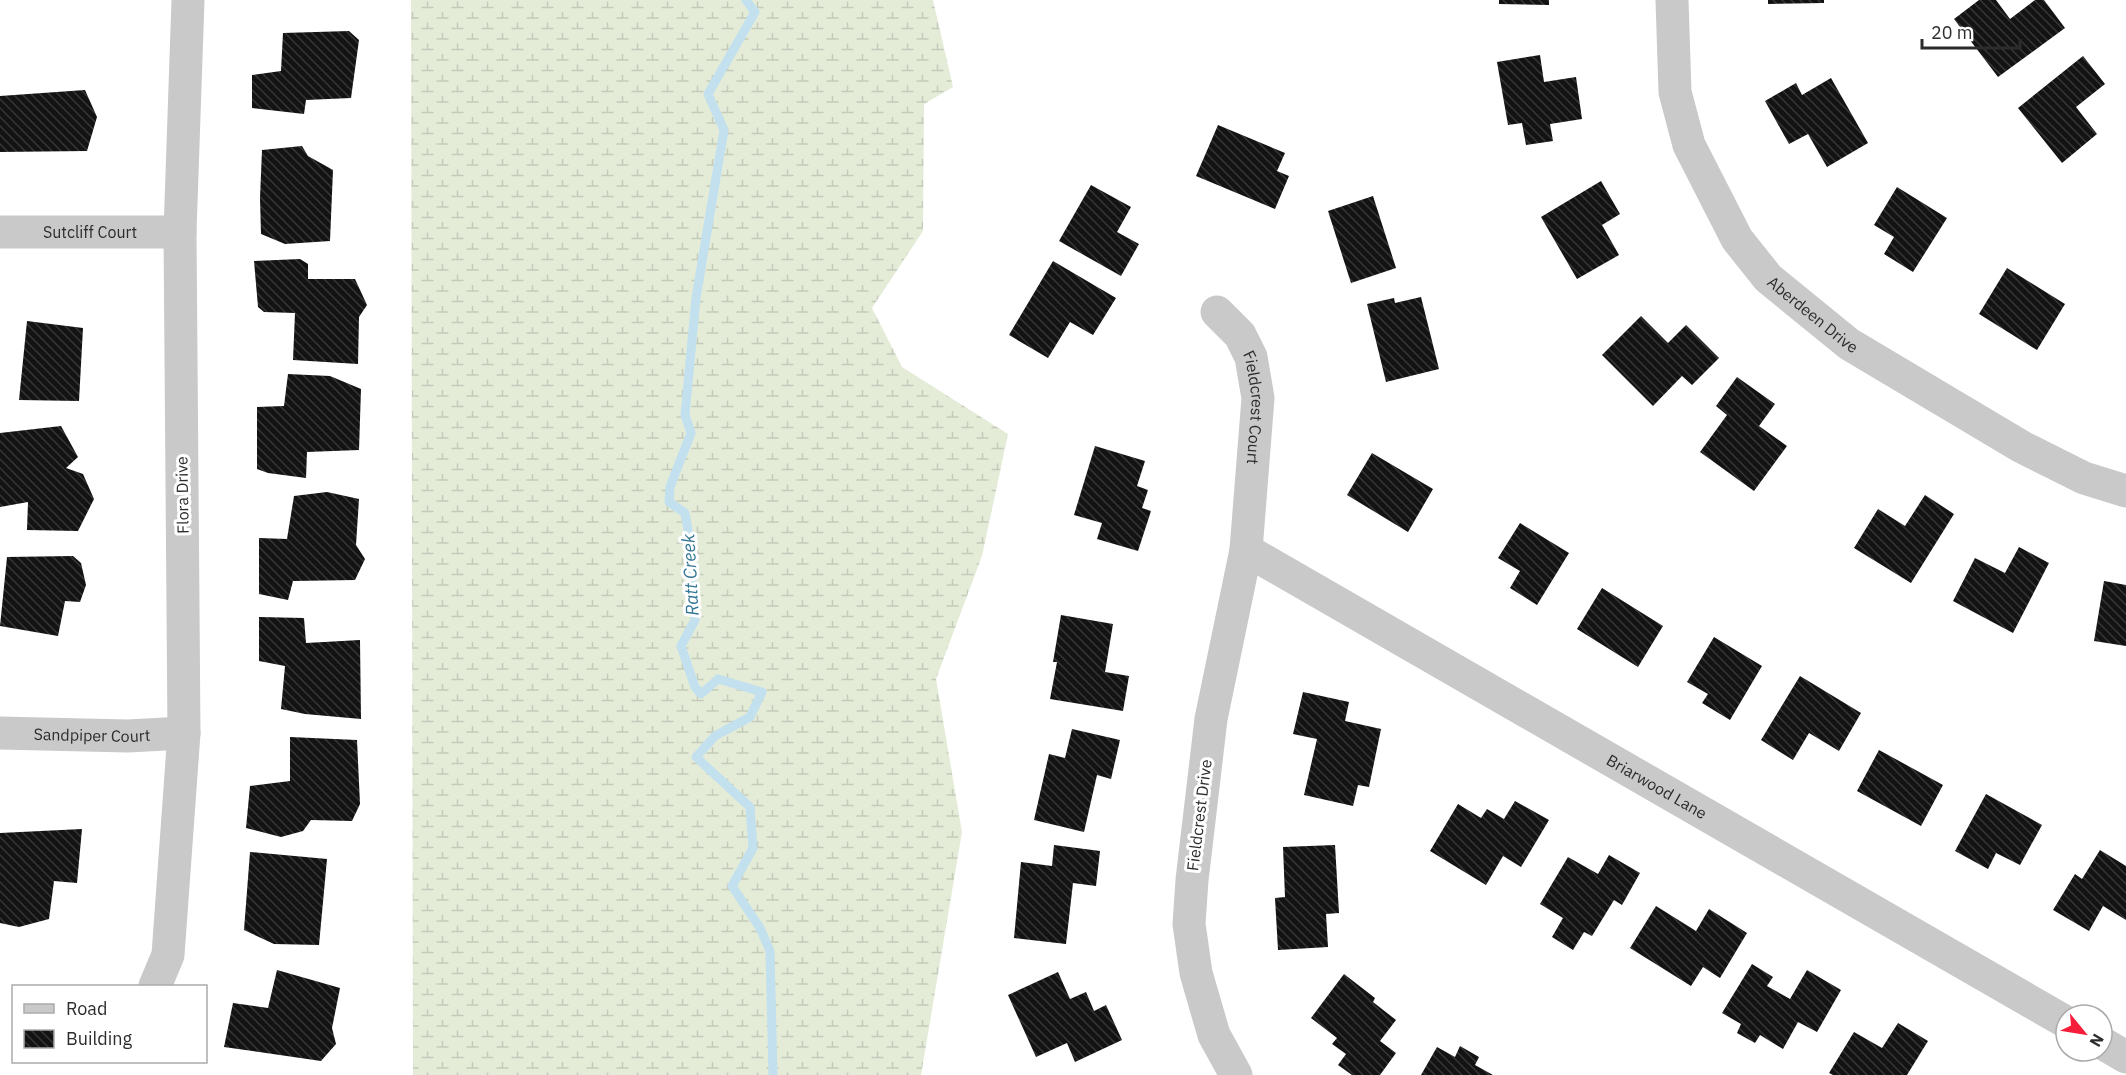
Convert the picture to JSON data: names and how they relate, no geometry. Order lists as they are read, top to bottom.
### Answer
{
  "streets": {
    "street": [
      "Sutcliff Court",
      "Aberdeen Drive",
      "Fieldcrest Court",
      "Flora Drive",
      "Sandpiper Court",
      "Briarwood Lane",
      "Fieldcrest Drive"
    ]
  },
  "crossings": [
    ["Sutcliff Court", "Flora Drive"],
    ["Fieldcrest Court", "Briarwood Lane"],
    ["Fieldcrest Court", "Fieldcrest Drive"],
    ["Flora Drive", "Sandpiper Court"],
    ["Briarwood Lane", "Fieldcrest Drive"]
  ],
  "water": ["Ratt Creek"],
  "legend": ["Road", "Building"],
  "scale_bar": "20 m",
  "north": "bottom right"
}
